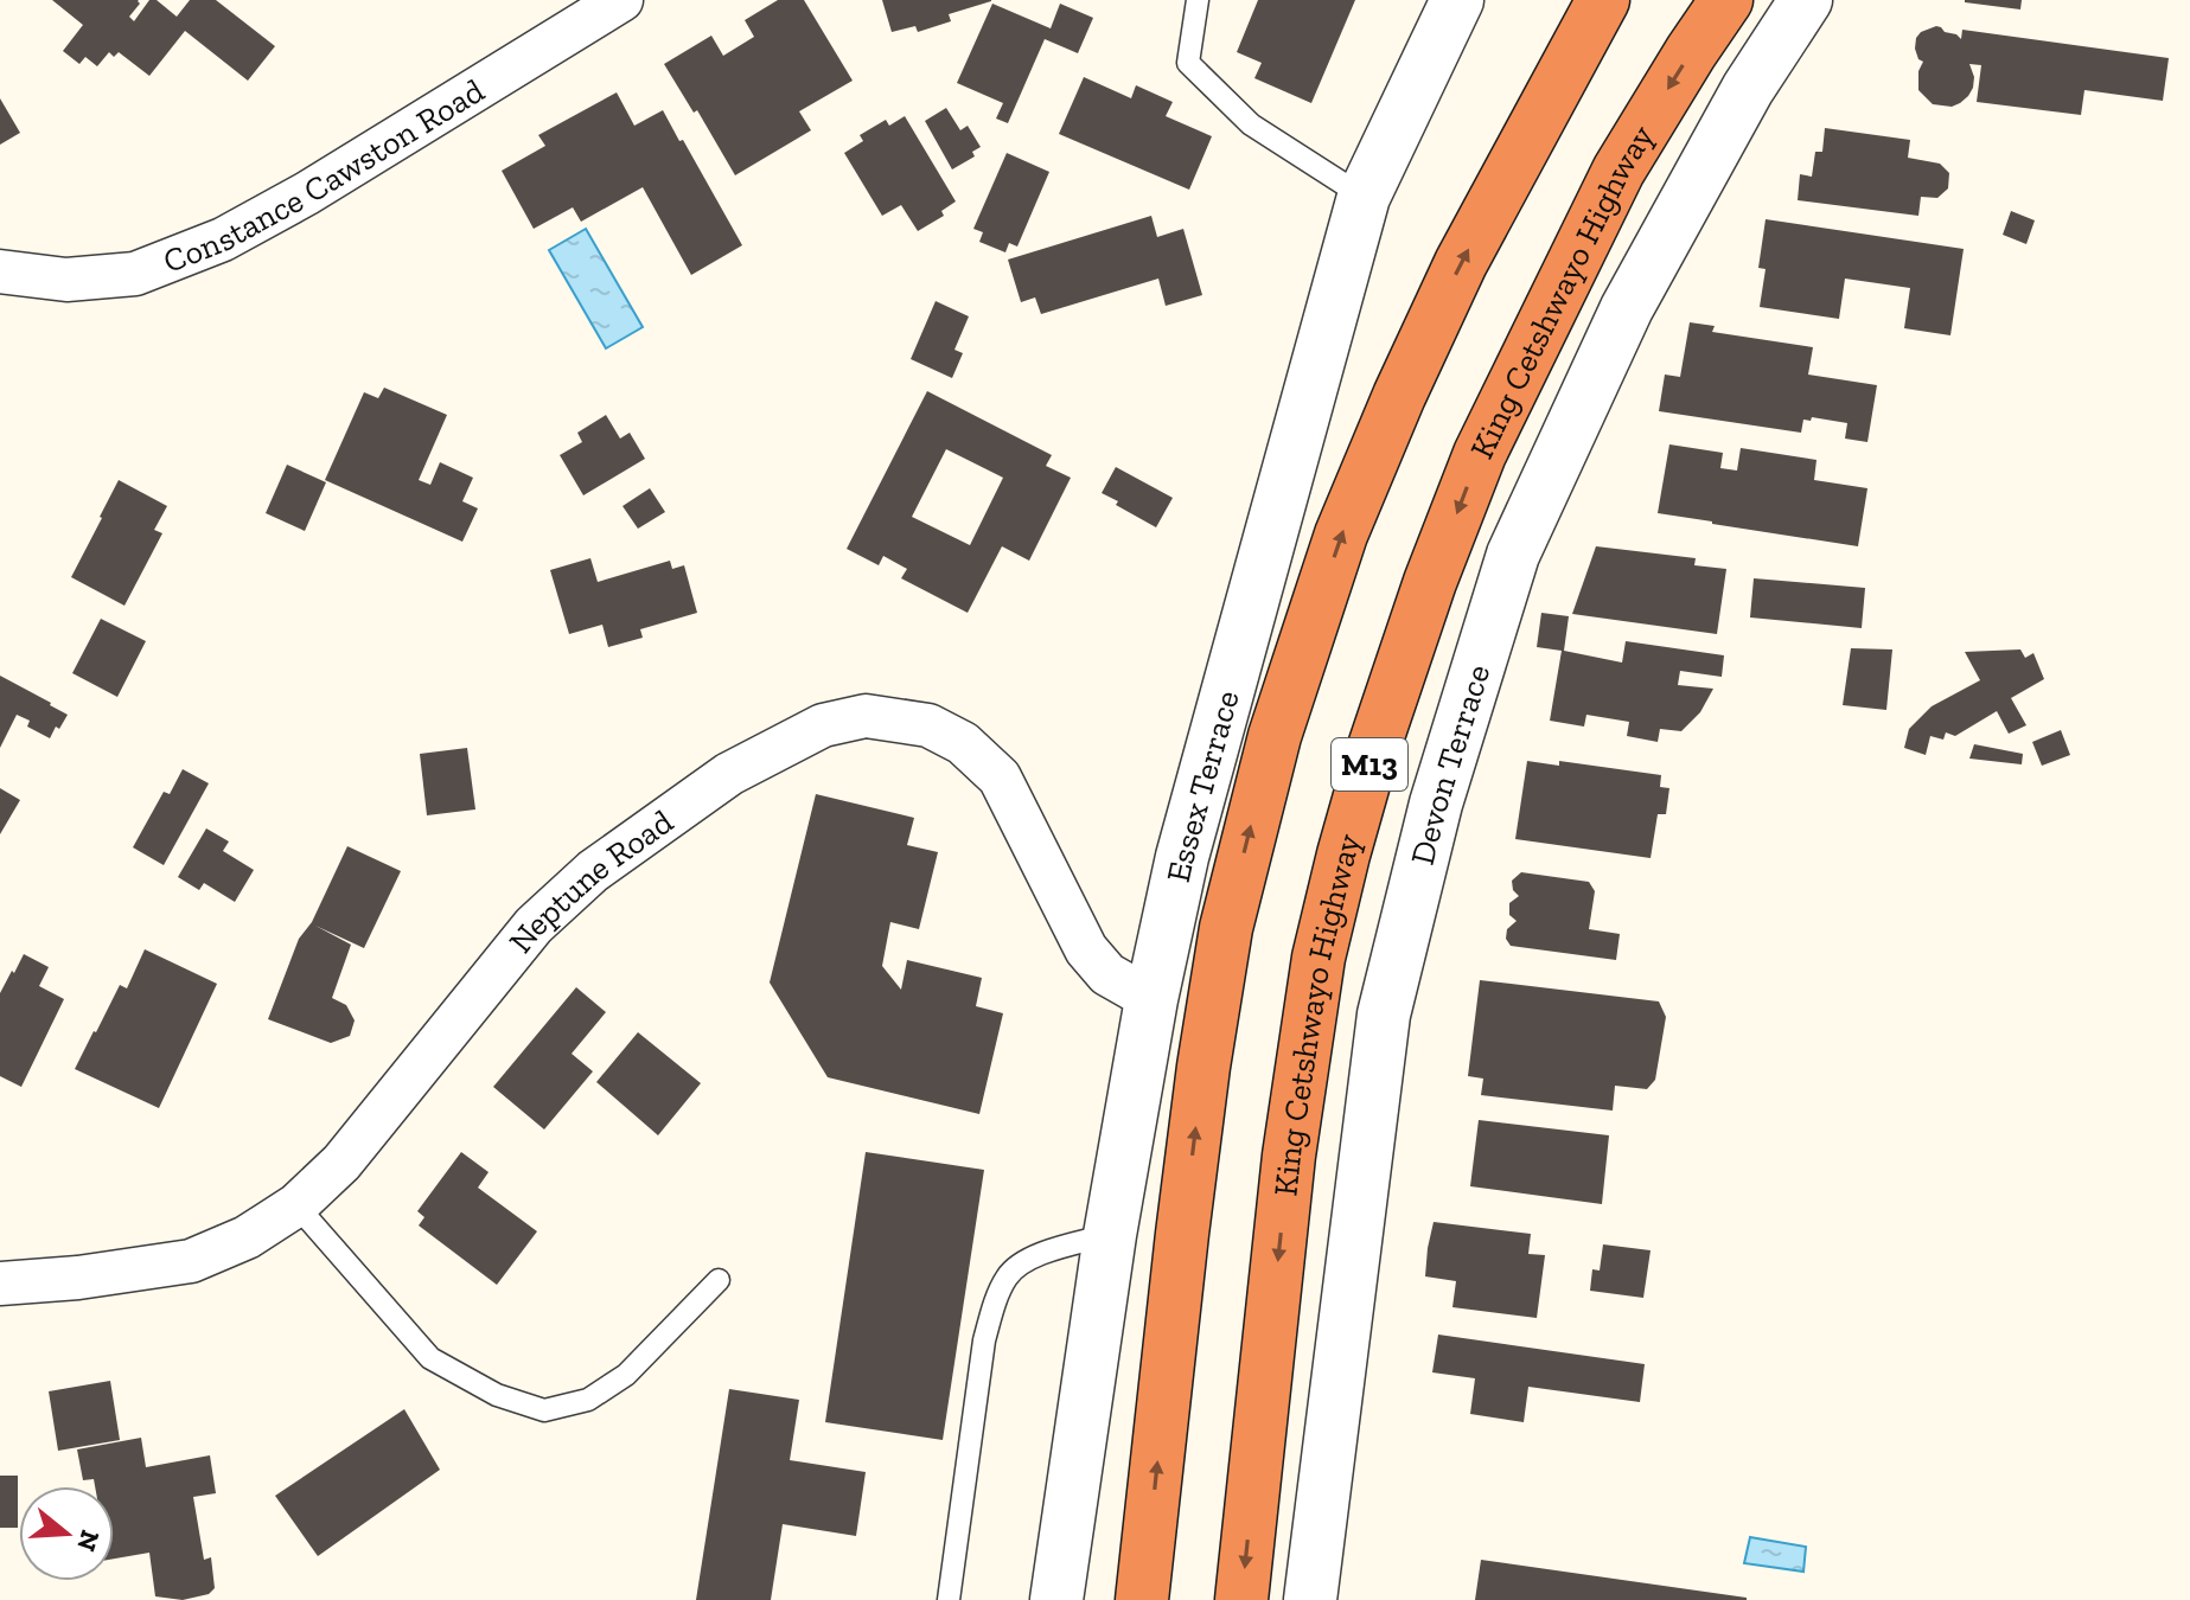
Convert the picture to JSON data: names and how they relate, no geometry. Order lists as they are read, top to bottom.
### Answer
{
  "streets": {
    "highway": ["King Cetshwayo Highway", "M13"],
    "street": [
      "Constance Cawston Road",
      "Devon Terrace",
      "Essex Terrace",
      "Neptune Road"
    ]
  },
  "crossings": [
    ["Essex Terrace", "Neptune Road"]
  ],
  "north": "right"
}
